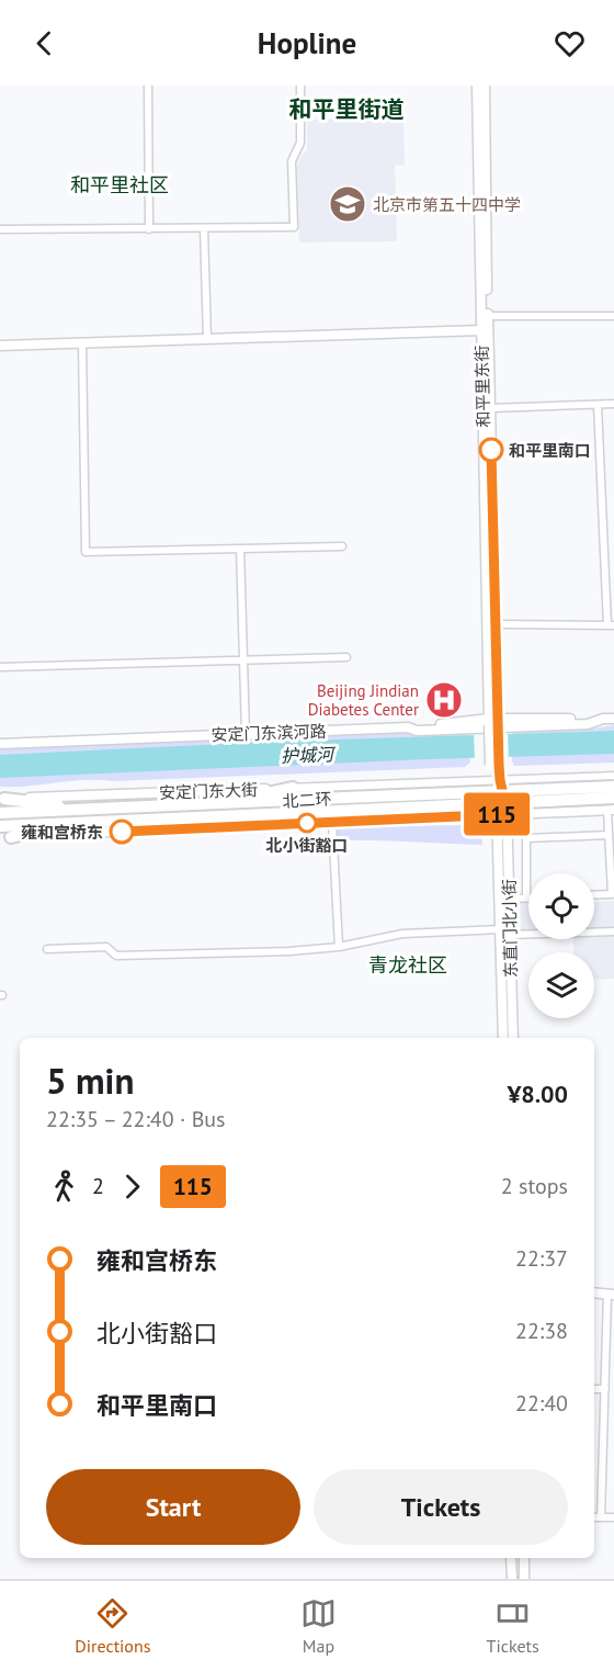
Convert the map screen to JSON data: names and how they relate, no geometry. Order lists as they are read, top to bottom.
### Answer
{
  "streets": {
    "highway": ["北二环"],
    "street": [
      "和平里东街",
      "安定门东滨河路",
      "安定门东大街",
      "东直门北小街"
    ]
  },
  "crossings": [
    ["和平里东街", "安定门东大街"],
    ["和平里东街", "东直门北小街"],
    ["安定门东大街", "北二环"]
  ],
  "districts": ["和平里街道", "和平里社区", "青龙社区"],
  "water": ["护城河"],
  "places": {
    "school or university": ["北京市第五十四中学"],
    "other": ["和平里南口", "北小街豁口", "雍和宫桥东"],
    "hospital": ["Beijing Jindian Diabetes Center"]
  },
  "lines": ["bus line 115"],
  "page": {
    "header": "Hopline",
    "on_map": "115",
    "heading": ["5 min", "22:35 – 22:40 · Bus", "¥8.00"],
    "legs": ["2", "115", "2 stops"],
    "list": [
      {
        "name": "雍和宫桥东",
        "value": "22:37"
      },
      {
        "name": "北小街豁口",
        "value": "22:38"
      },
      {
        "name": "和平里南口",
        "value": "22:40"
      }
    ],
    "buttons": ["Start", "Tickets"],
    "tabs": ["Directions", "Map", "Tickets"]
  }
}
